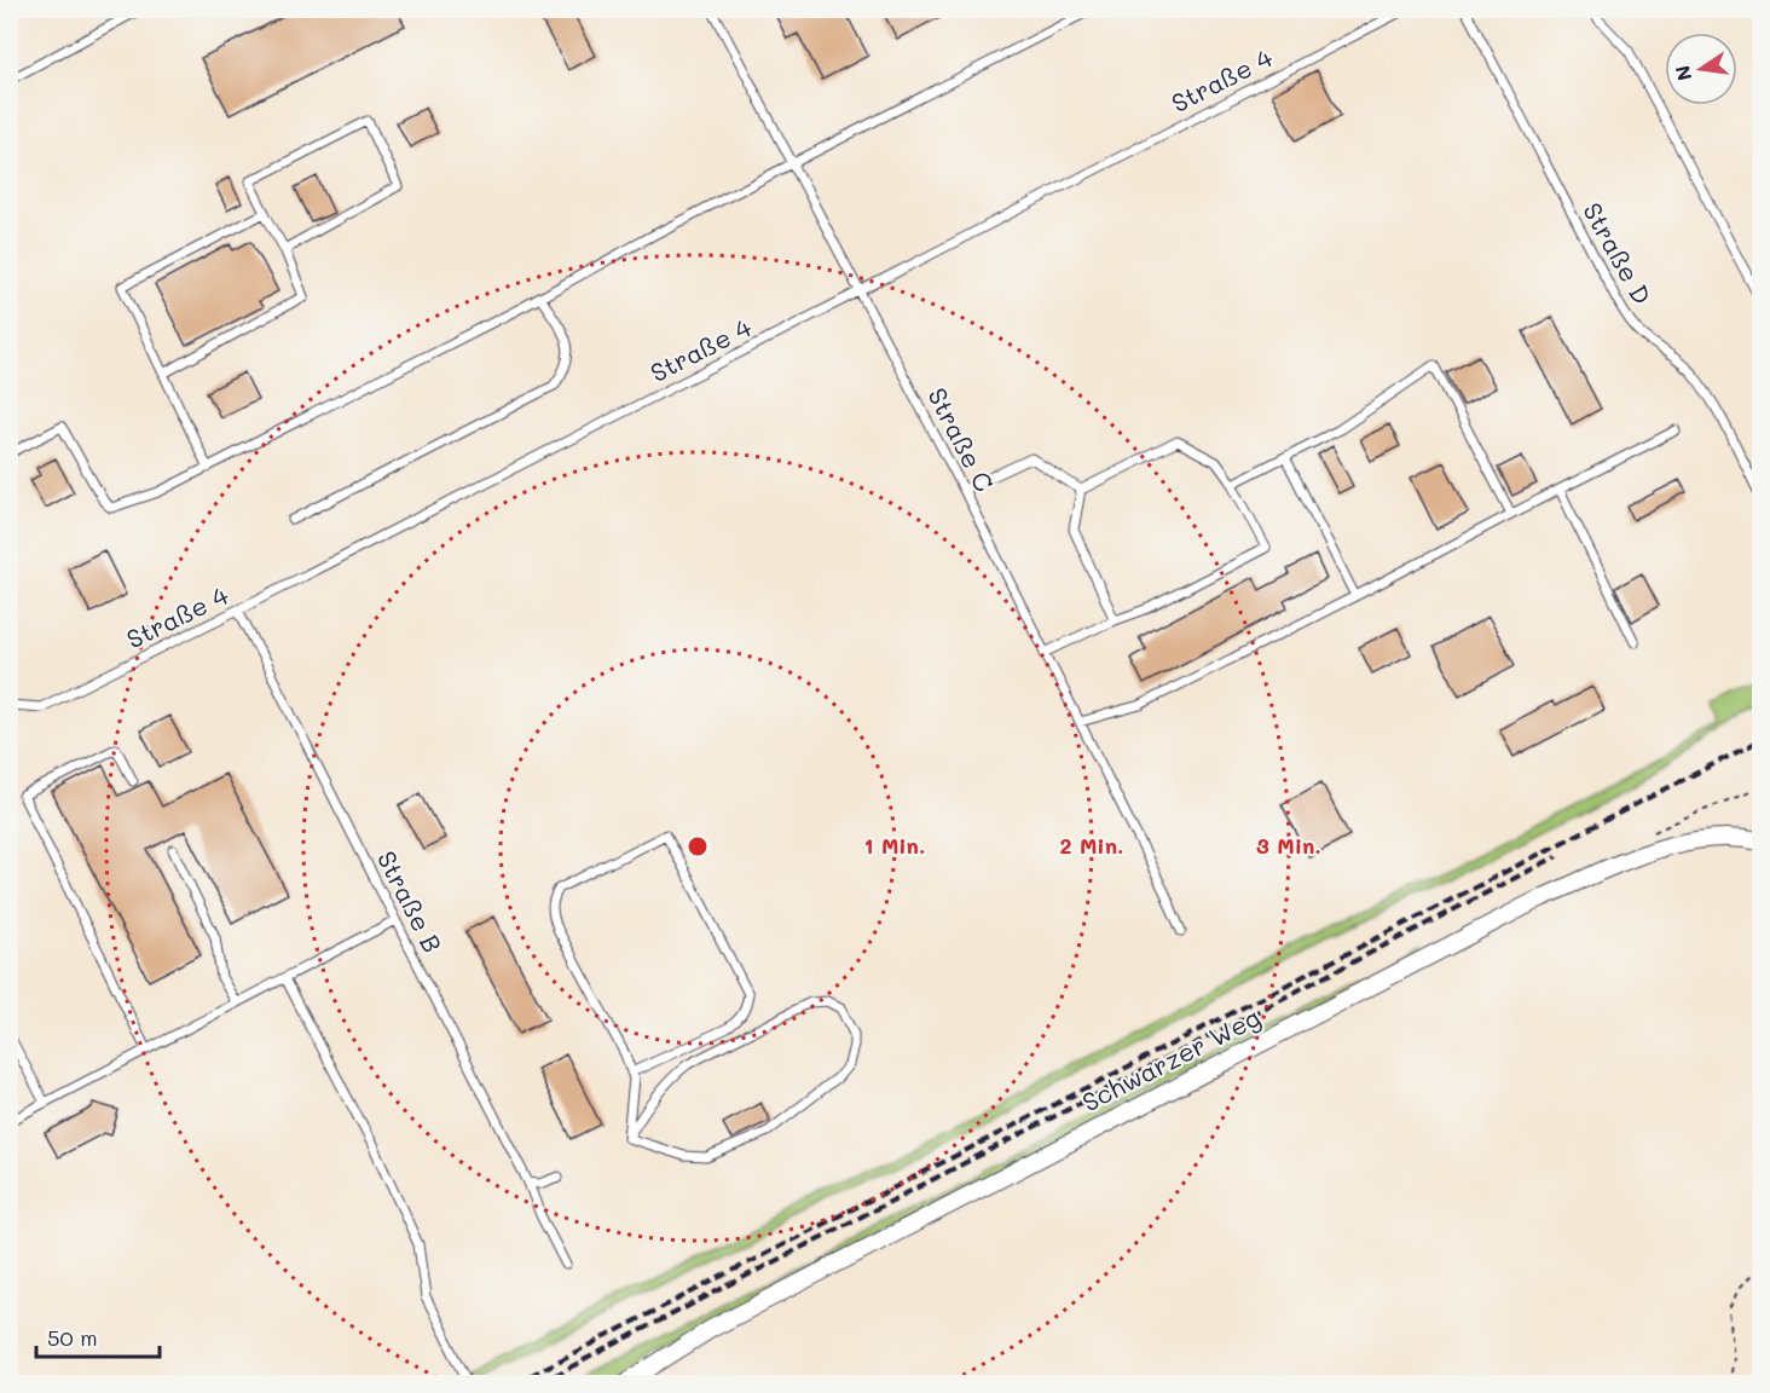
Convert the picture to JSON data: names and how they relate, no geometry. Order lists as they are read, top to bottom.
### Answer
{
  "streets": {
    "street": ["Schwarzer Weg"],
    "lane": [
      "Straße 4",
      "Straße D",
      "Straße C",
      "Straße B"
    ]
  },
  "crossings": [
    ["Straße 4", "Straße C"],
    ["Straße 4", "Straße B"]
  ],
  "scale_bar": "50 m",
  "north": "left",
  "rings": ["1 Min.", "2 Min.", "3 Min."]
}
